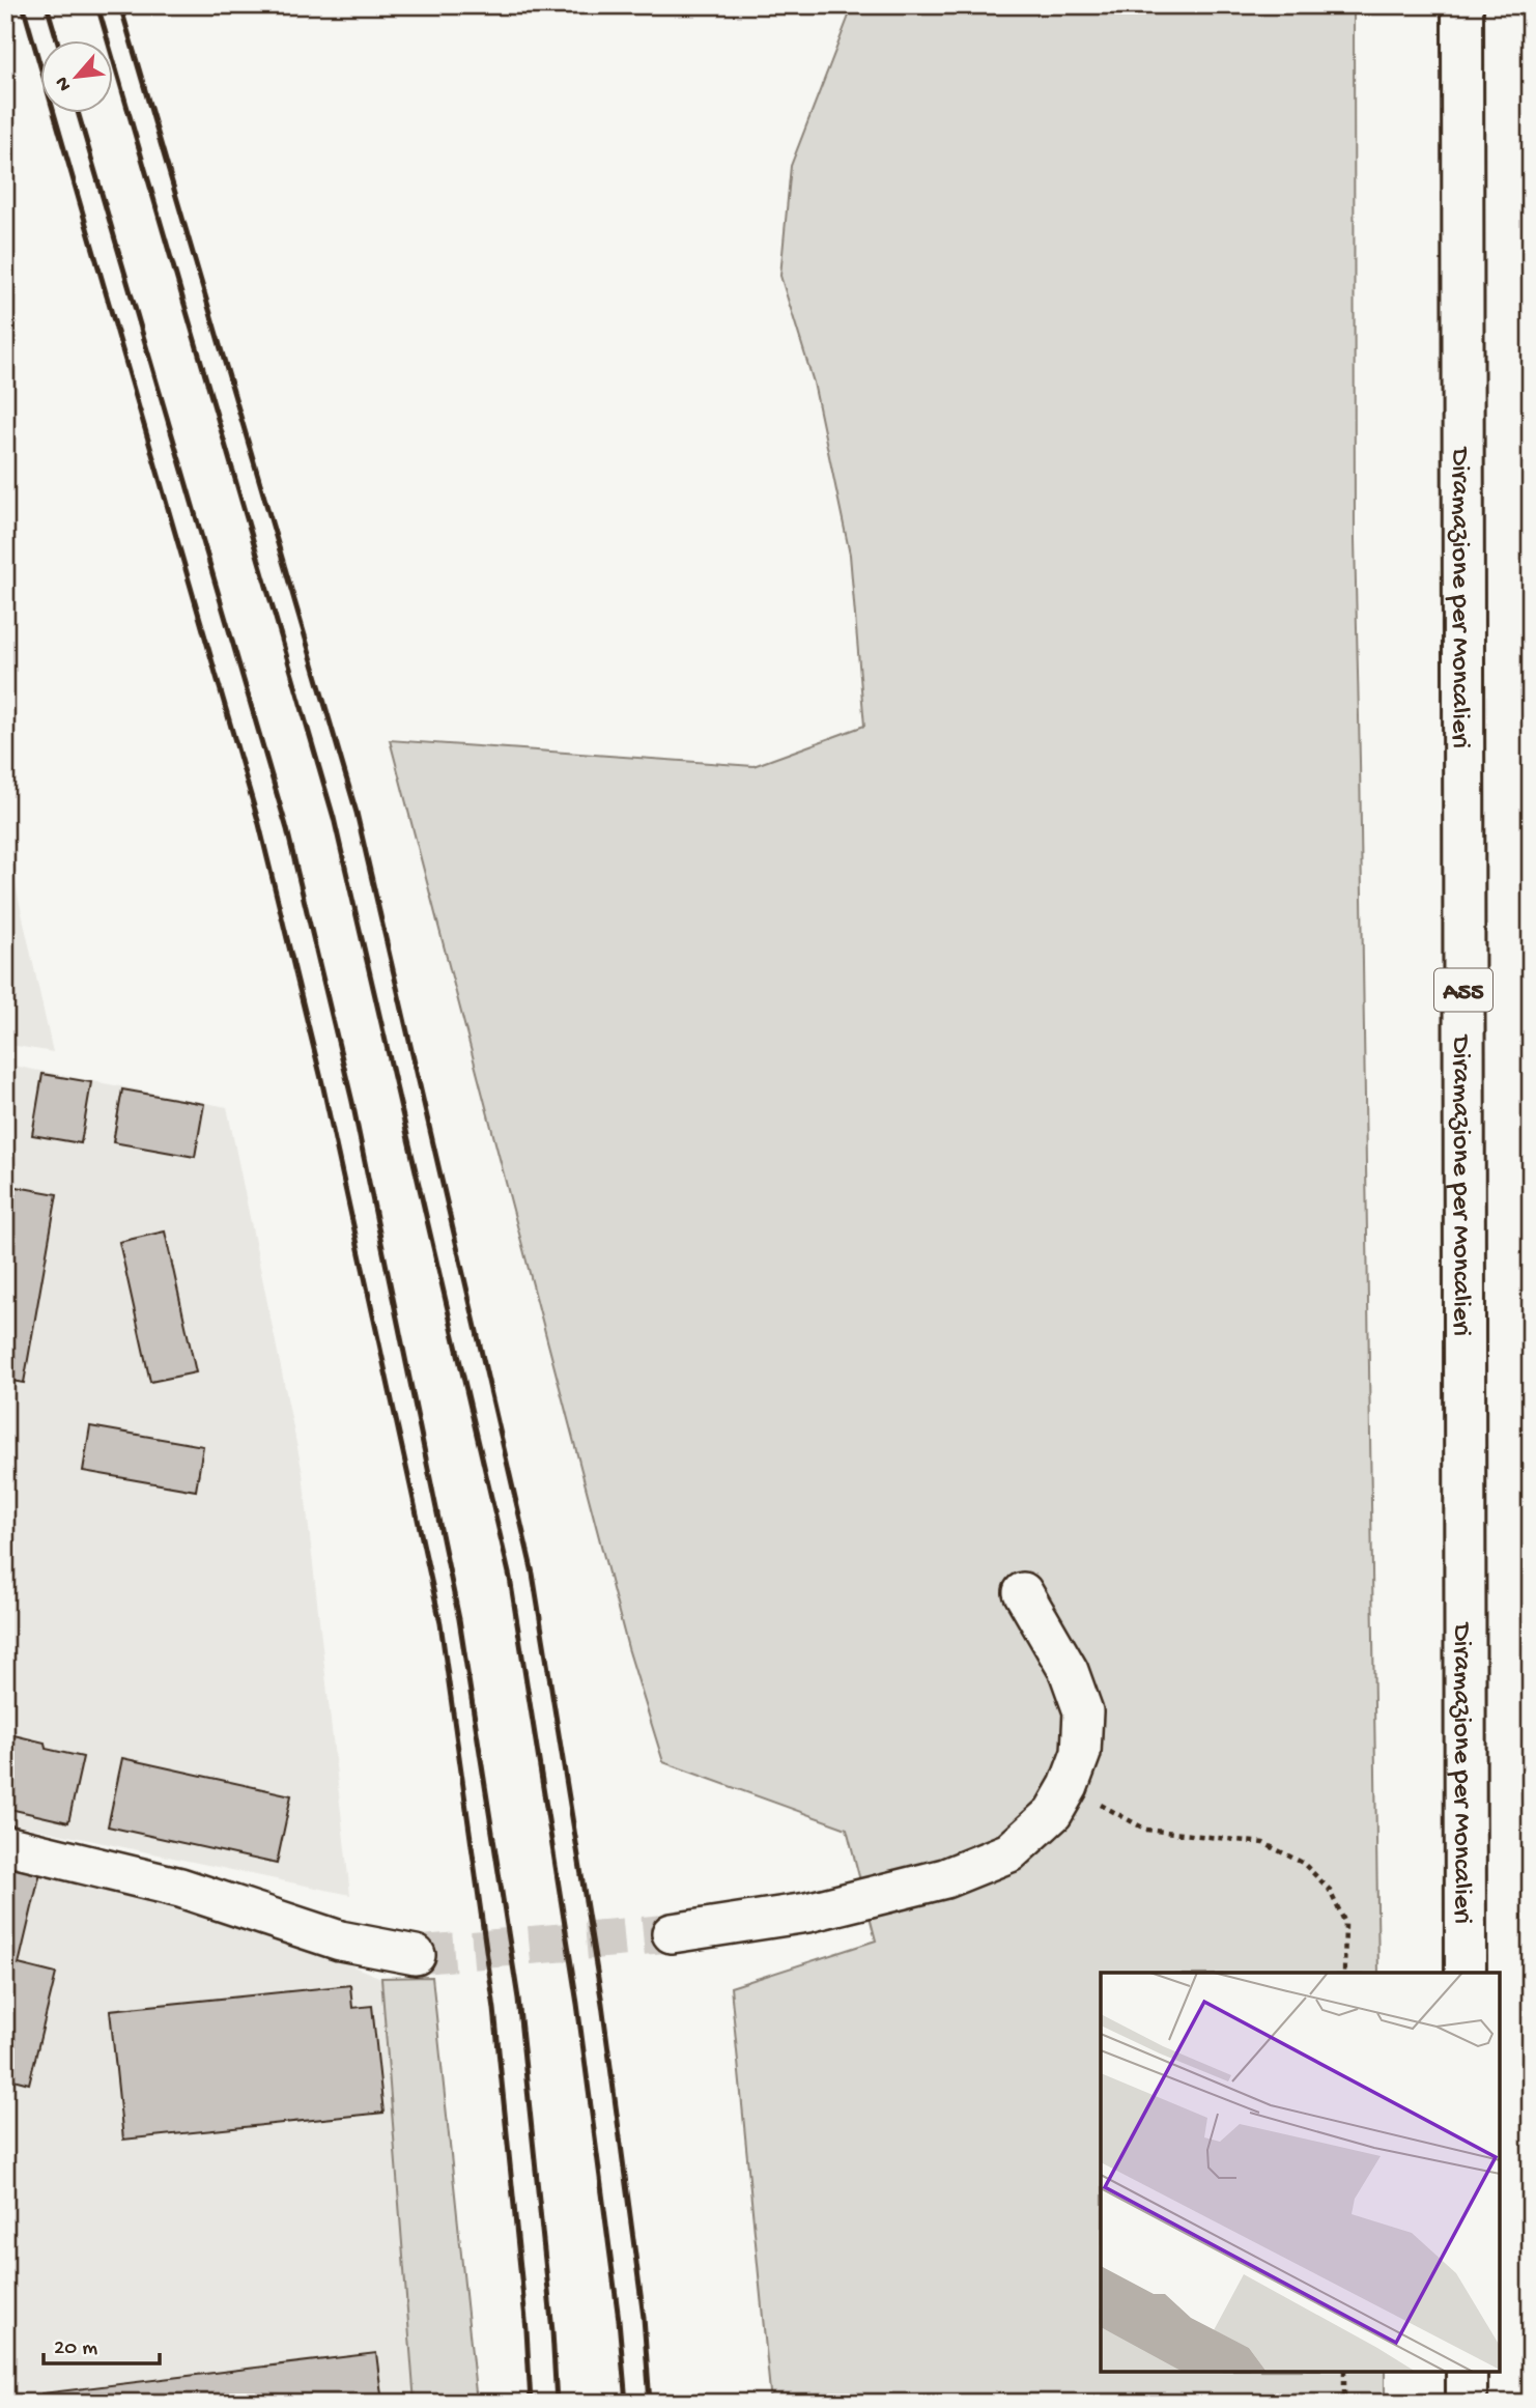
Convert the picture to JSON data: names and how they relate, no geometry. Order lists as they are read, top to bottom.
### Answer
{
  "streets": {
    "highway": ["Diramazione per Moncalieri", "A55"]
  },
  "scale_bar": "20 m",
  "north": "bottom left"
}
